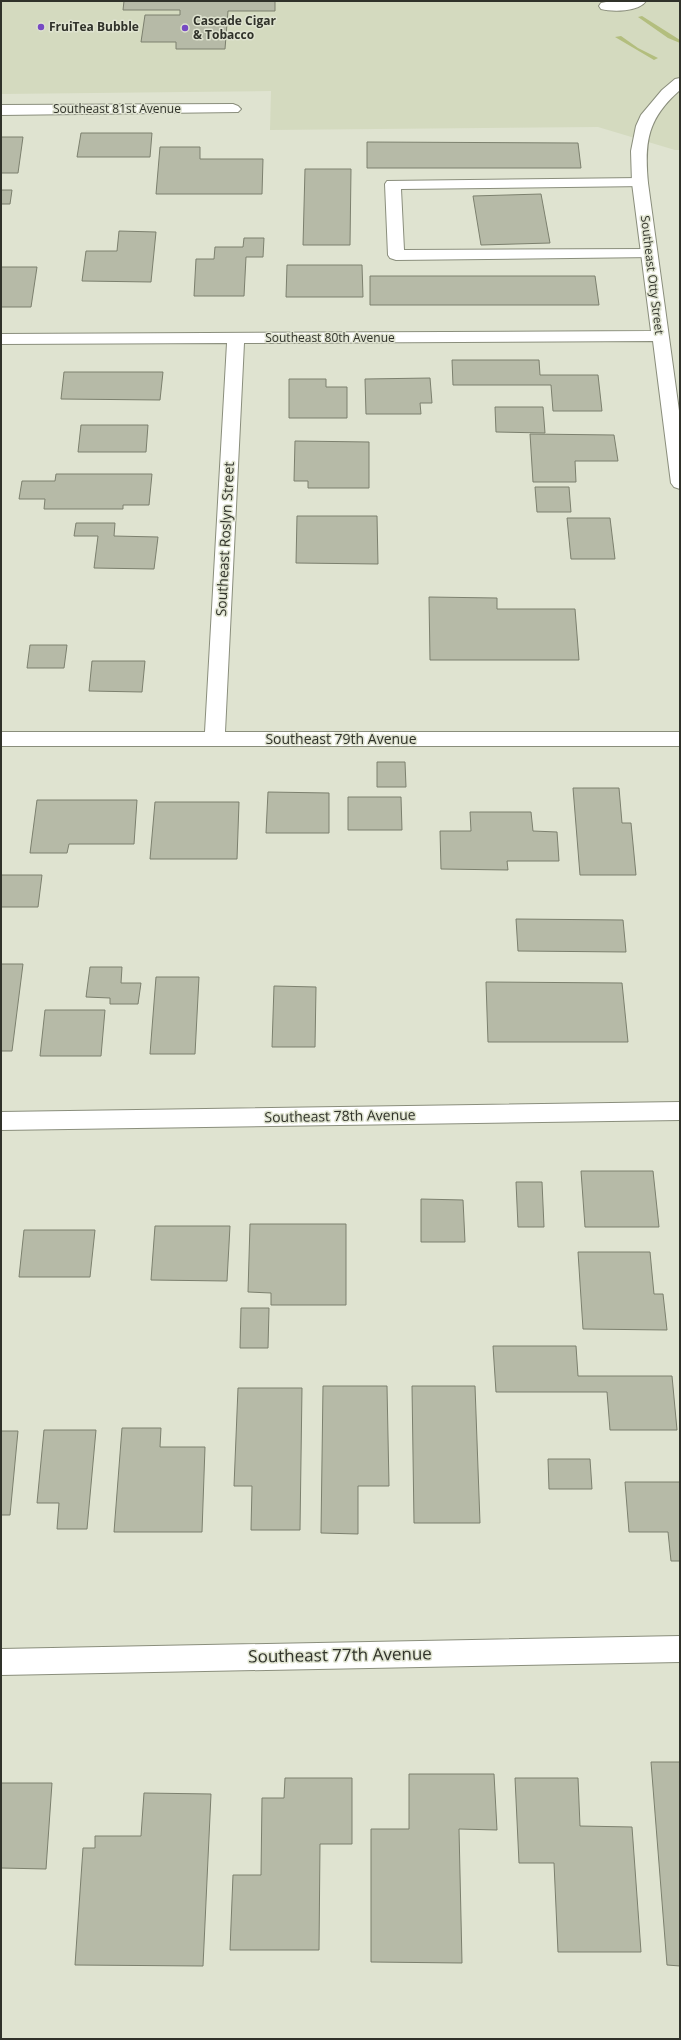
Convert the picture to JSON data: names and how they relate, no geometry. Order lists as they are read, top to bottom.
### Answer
{
  "streets": {
    "street": [
      "Southeast 81st Avenue",
      "Southeast Otty Street",
      "Southeast 80th Avenue",
      "Southeast Roslyn Street",
      "Southeast 79th Avenue",
      "Southeast 78th Avenue",
      "Southeast 77th Avenue"
    ]
  },
  "crossings": [
    ["Southeast Otty Street", "Southeast 80th Avenue"],
    ["Southeast 80th Avenue", "Southeast Roslyn Street"],
    ["Southeast Roslyn Street", "Southeast 79th Avenue"]
  ],
  "places": ["FruiTea Bubble", "Cascade Cigar & Tobacco"]
}
